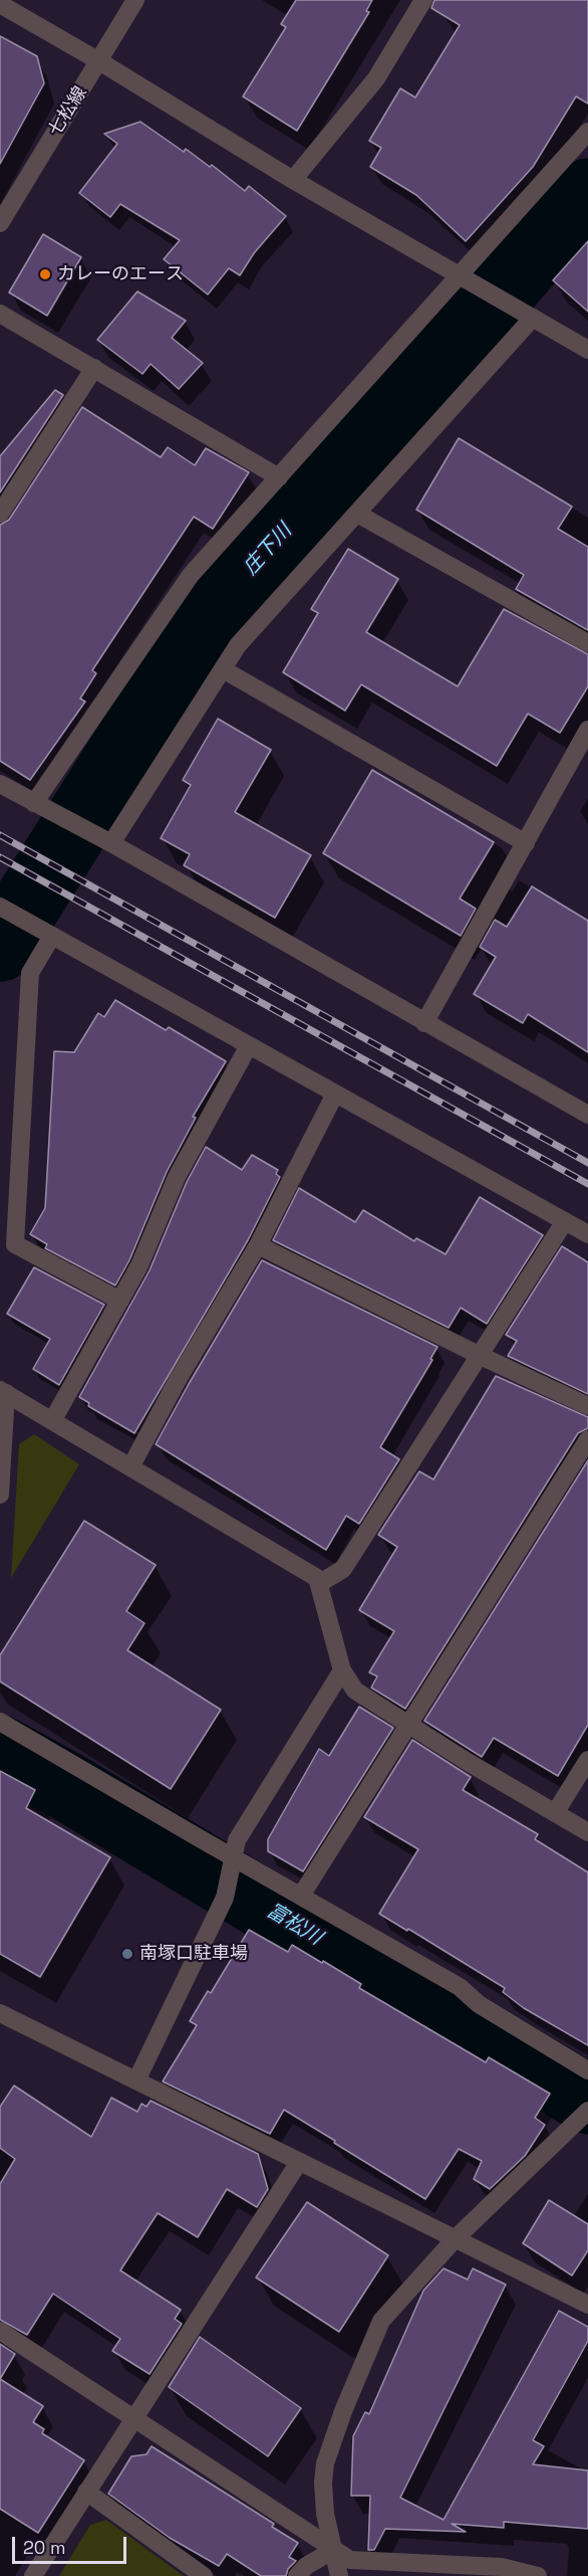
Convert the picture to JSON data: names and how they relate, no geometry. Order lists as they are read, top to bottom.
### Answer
{
  "streets": {
    "street": ["七松線"]
  },
  "water": ["庄下川", "富松川"],
  "places": ["カレーのエース", "南塚口駐車場"],
  "scale_bar": "20 m"
}
